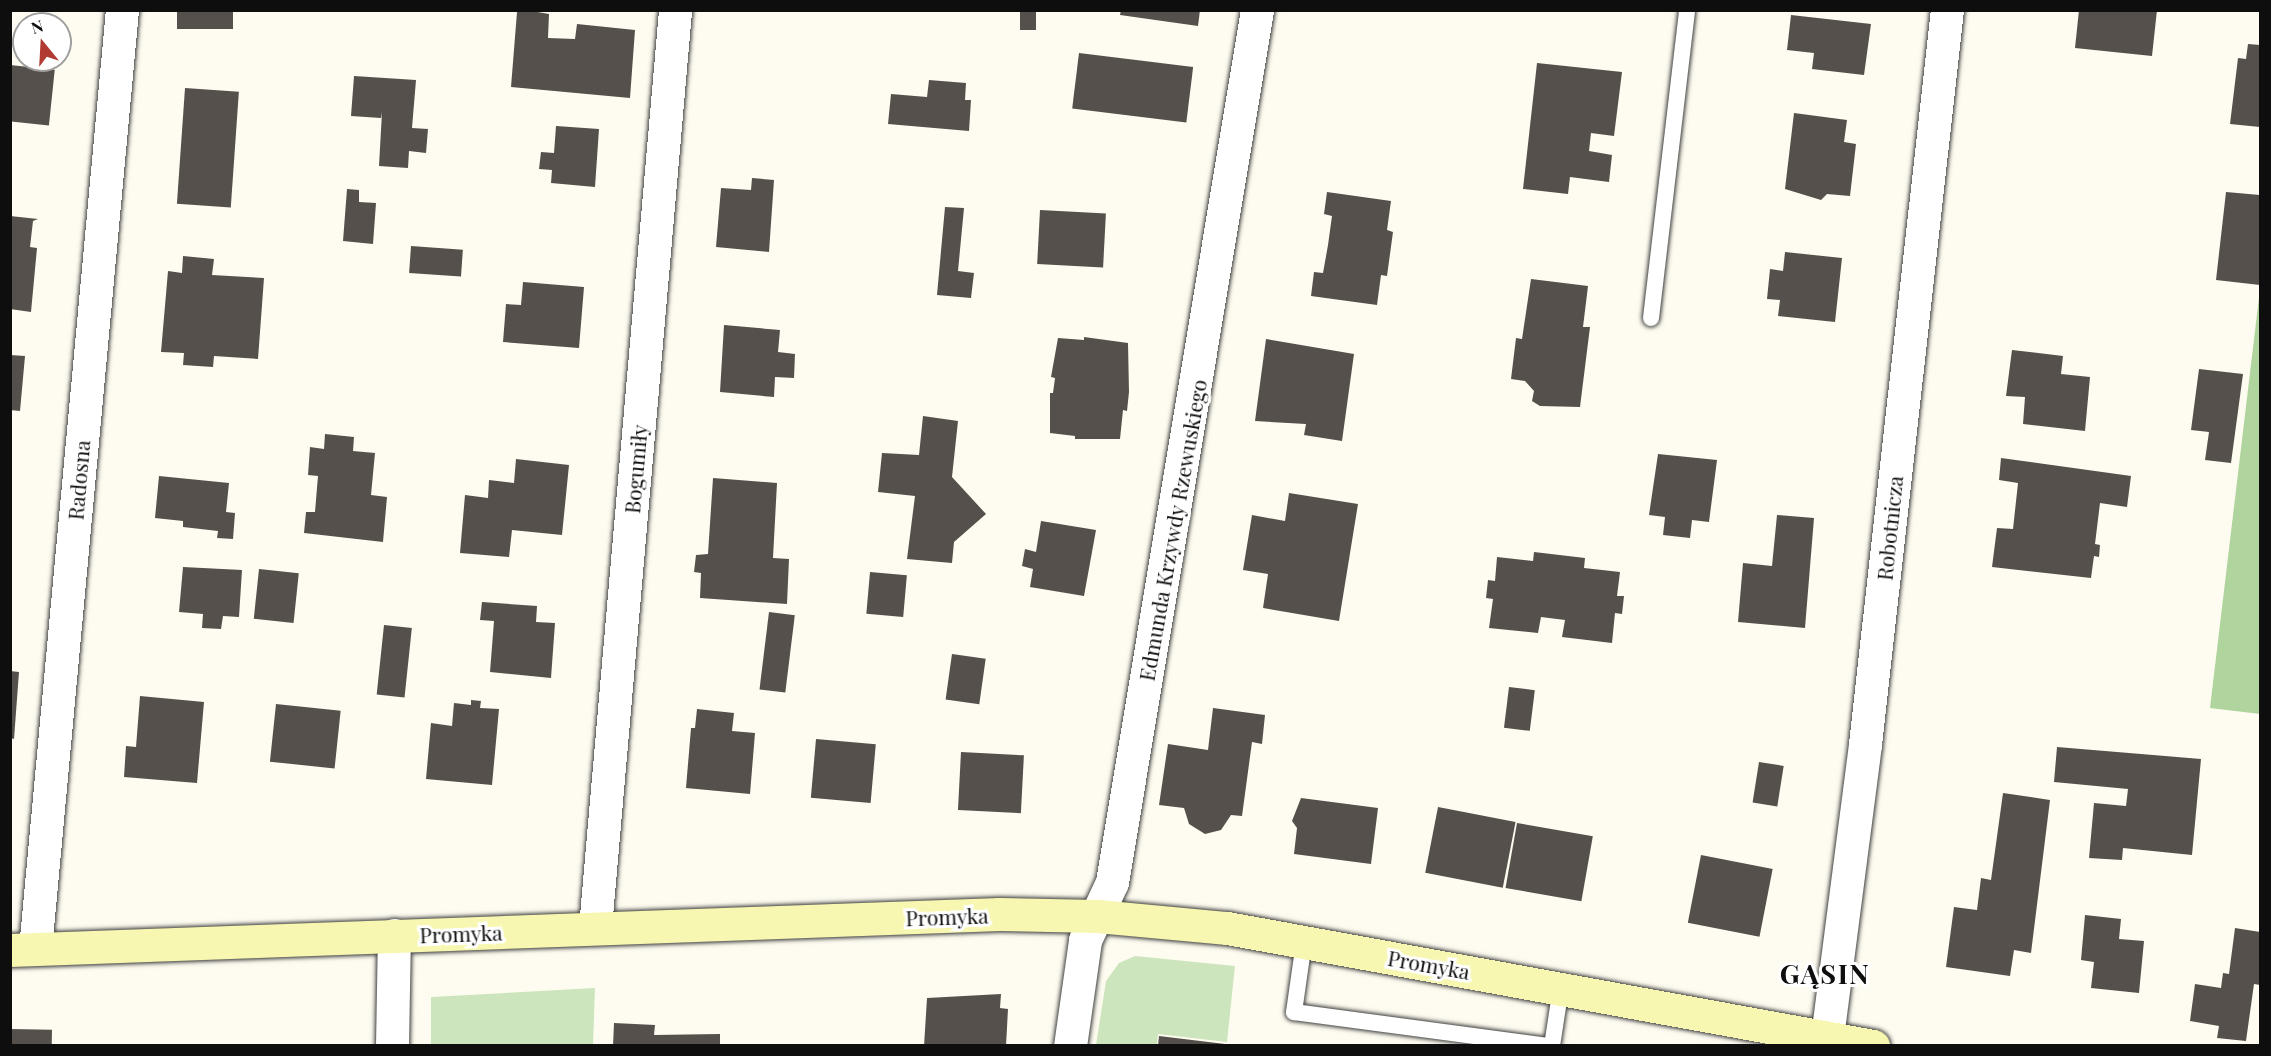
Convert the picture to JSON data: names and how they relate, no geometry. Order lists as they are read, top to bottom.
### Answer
{
  "streets": {
    "street": [
      "Bogumiły",
      "Radosna",
      "Robotnicza",
      "Edmunda Krzywdy Rzewuskiego",
      "Promyka"
    ]
  },
  "crossings": [
    ["Bogumiły", "Promyka"],
    ["Radosna", "Promyka"],
    ["Robotnicza", "Promyka"],
    ["Edmunda Krzywdy Rzewuskiego", "Promyka"]
  ],
  "districts": ["GĄSIN"],
  "north": "top"
}
